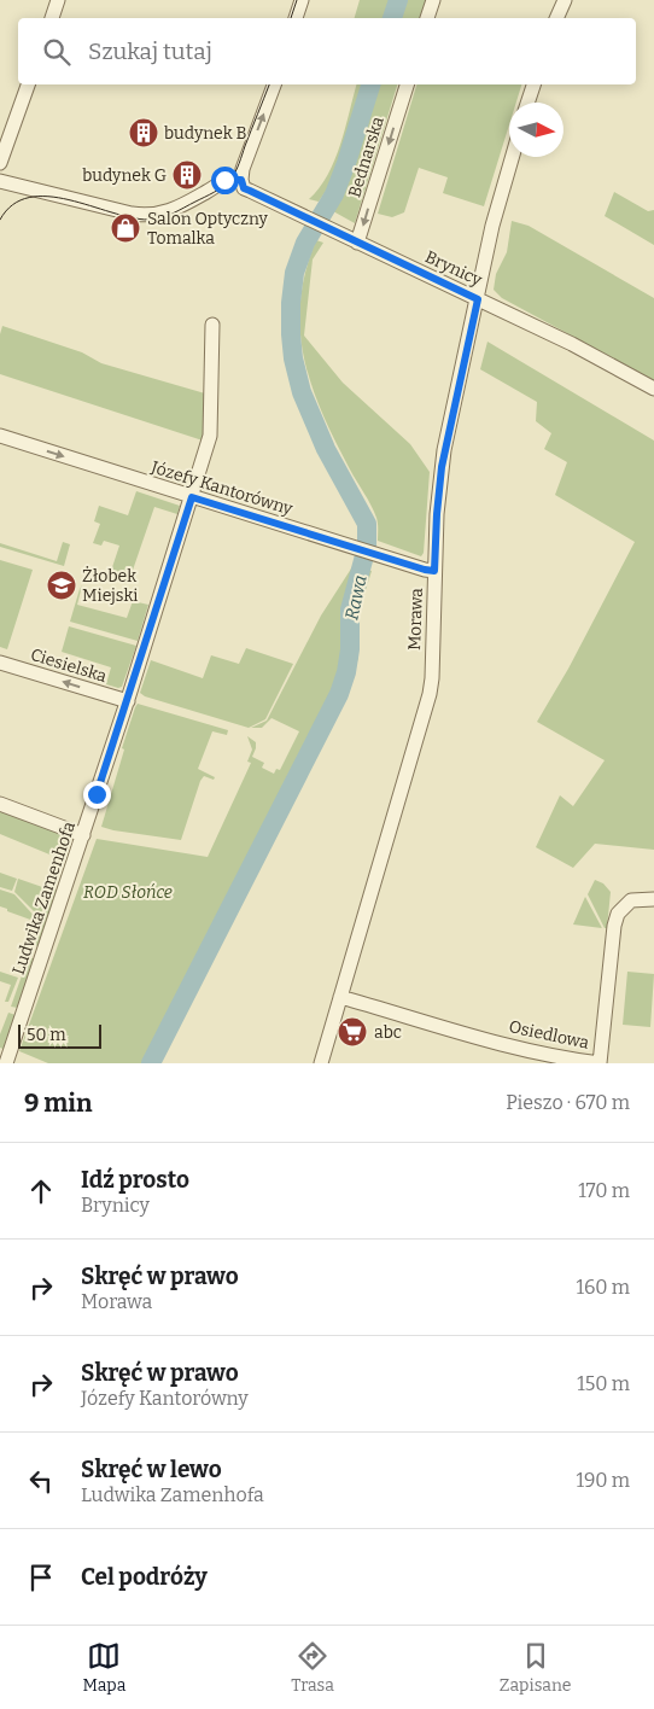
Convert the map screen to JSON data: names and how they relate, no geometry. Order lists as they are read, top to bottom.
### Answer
{
  "streets": {
    "street": [
      "Bednarska",
      "Brynicy",
      "Józefy Kantorówny",
      "Morawa",
      "Ciesielska",
      "Ludwika Zamenhofa",
      "Osiedlowa"
    ]
  },
  "crossings": [
    ["Bednarska", "Brynicy"],
    ["Brynicy", "Morawa"],
    ["Józefy Kantorówny", "Morawa"],
    ["Józefy Kantorówny", "Ludwika Zamenhofa"],
    ["Morawa", "Osiedlowa"],
    ["Ciesielska", "Ludwika Zamenhofa"]
  ],
  "one_way": ["Bednarska", "Józefy Kantorówny", "Ciesielska"],
  "water": ["Rawa"],
  "parks": ["ROD Słońce"],
  "places": {
    "building": ["budynek B", "budynek G"],
    "shop": ["Salon Optyczny Tomalka"],
    "school or university": ["Żłobek Miejski"],
    "supermarket": ["abc"]
  },
  "scale_bar": "50 m",
  "north": "right",
  "page": {
    "search": "Szukaj tutaj",
    "scale": "50 m",
    "heading": ["9 min", "Pieszo · 670 m"],
    "list": [
      ["Idź prosto", "Brynicy", "170 m"],
      ["Skręć w prawo", "Morawa", "160 m"],
      ["Skręć w prawo", "Józefy Kantorówny", "150 m"],
      ["Skręć w lewo", "Ludwika Zamenhofa", "190 m"],
      "Cel podróży"
    ],
    "nav": ["Mapa", "Trasa", "Zapisane"]
  }
}
